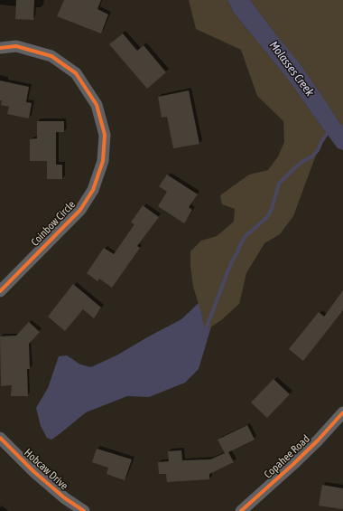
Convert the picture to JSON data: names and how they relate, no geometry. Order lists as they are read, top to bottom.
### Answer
{
  "streets": {
    "street": ["Coinbow Circle", "Copahee Road", "Hobcaw Drive"]
  },
  "water": ["Molasses Creek"]
}
